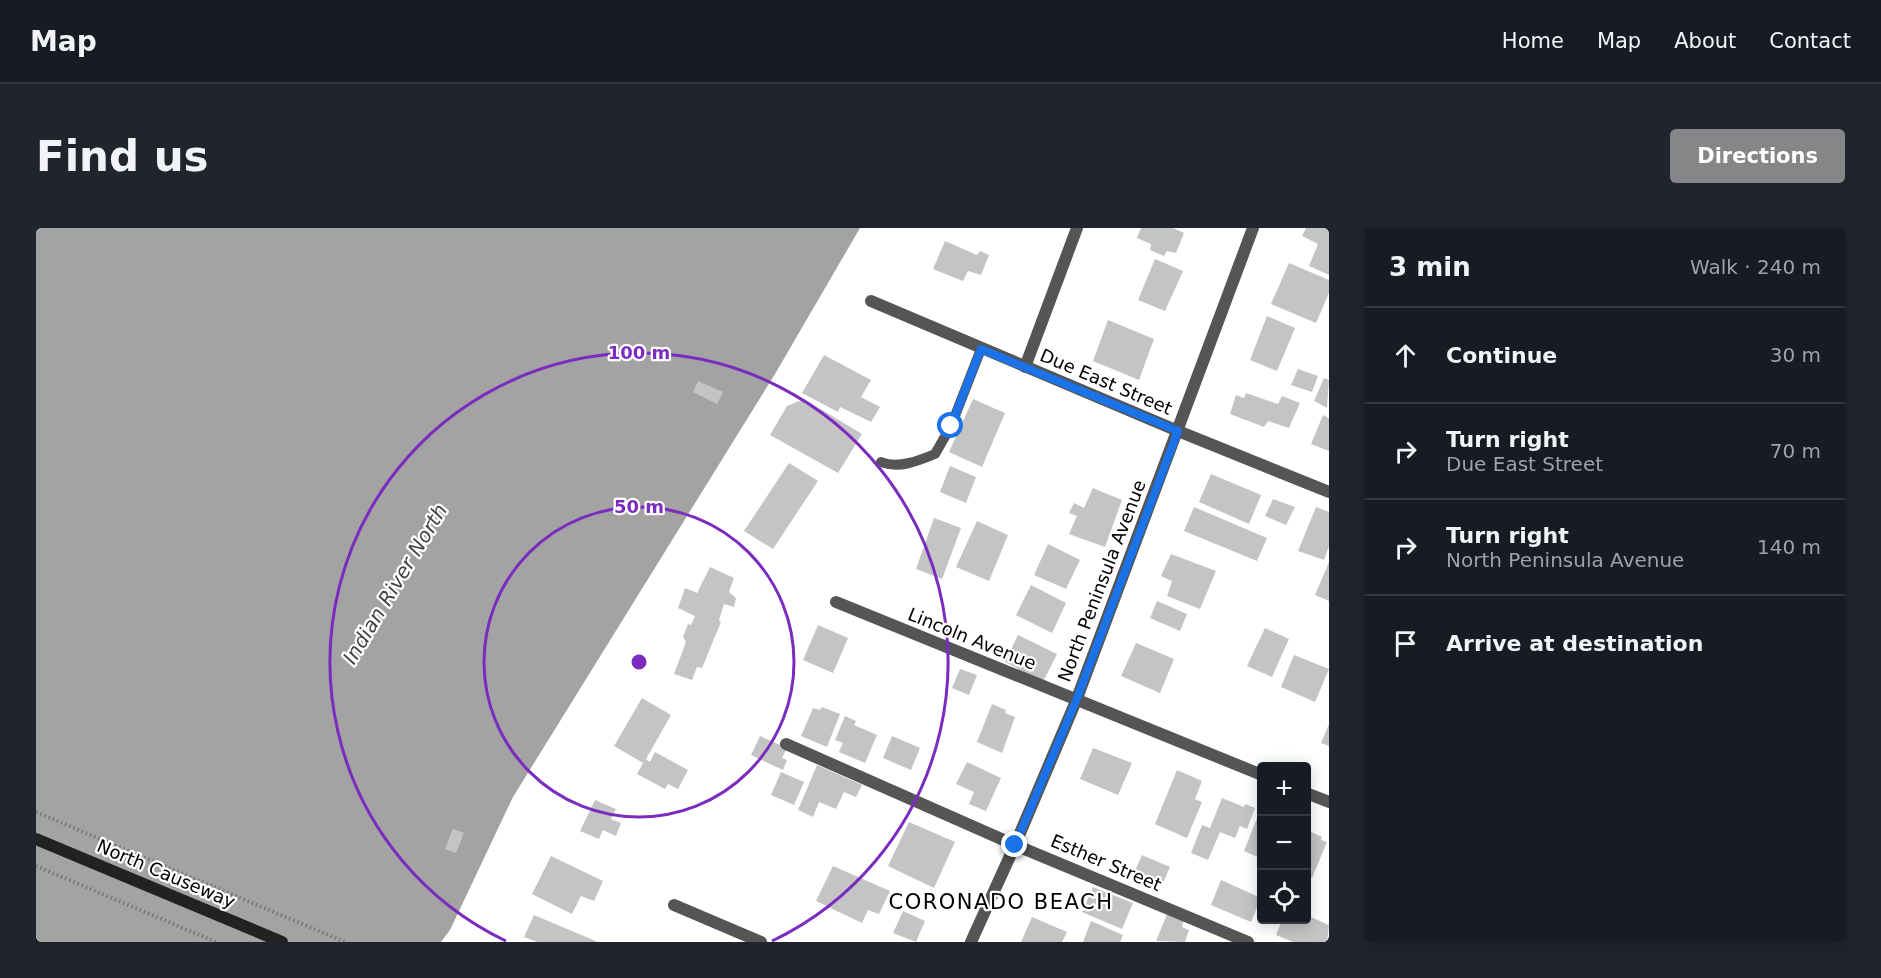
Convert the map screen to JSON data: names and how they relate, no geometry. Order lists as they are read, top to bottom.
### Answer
{
  "streets": {
    "main road": ["North Causeway"],
    "street": [
      "Due East Street",
      "North Peninsula Avenue",
      "Lincoln Avenue",
      "Esther Street"
    ]
  },
  "crossings": [
    ["Due East Street", "North Peninsula Avenue"],
    ["North Peninsula Avenue", "Lincoln Avenue"],
    ["North Peninsula Avenue", "Esther Street"]
  ],
  "districts": ["CORONADO BEACH"],
  "water": ["Indian River North"],
  "page": {
    "header": "Map",
    "nav": [
      "Home",
      "Map",
      "About",
      "Contact"
    ],
    "buttons": "Directions",
    "title": "Find us",
    "heading": ["3 min", "Walk · 240 m"],
    "list": [
      ["Continue", "30 m"],
      ["Turn right", "Due East Street", "70 m"],
      ["Turn right", "North Peninsula Avenue", "140 m"],
      "Arrive at destination"
    ],
    "map_buttons": ["+", "−"]
  },
  "rings": ["100 m", "50 m"]
}
